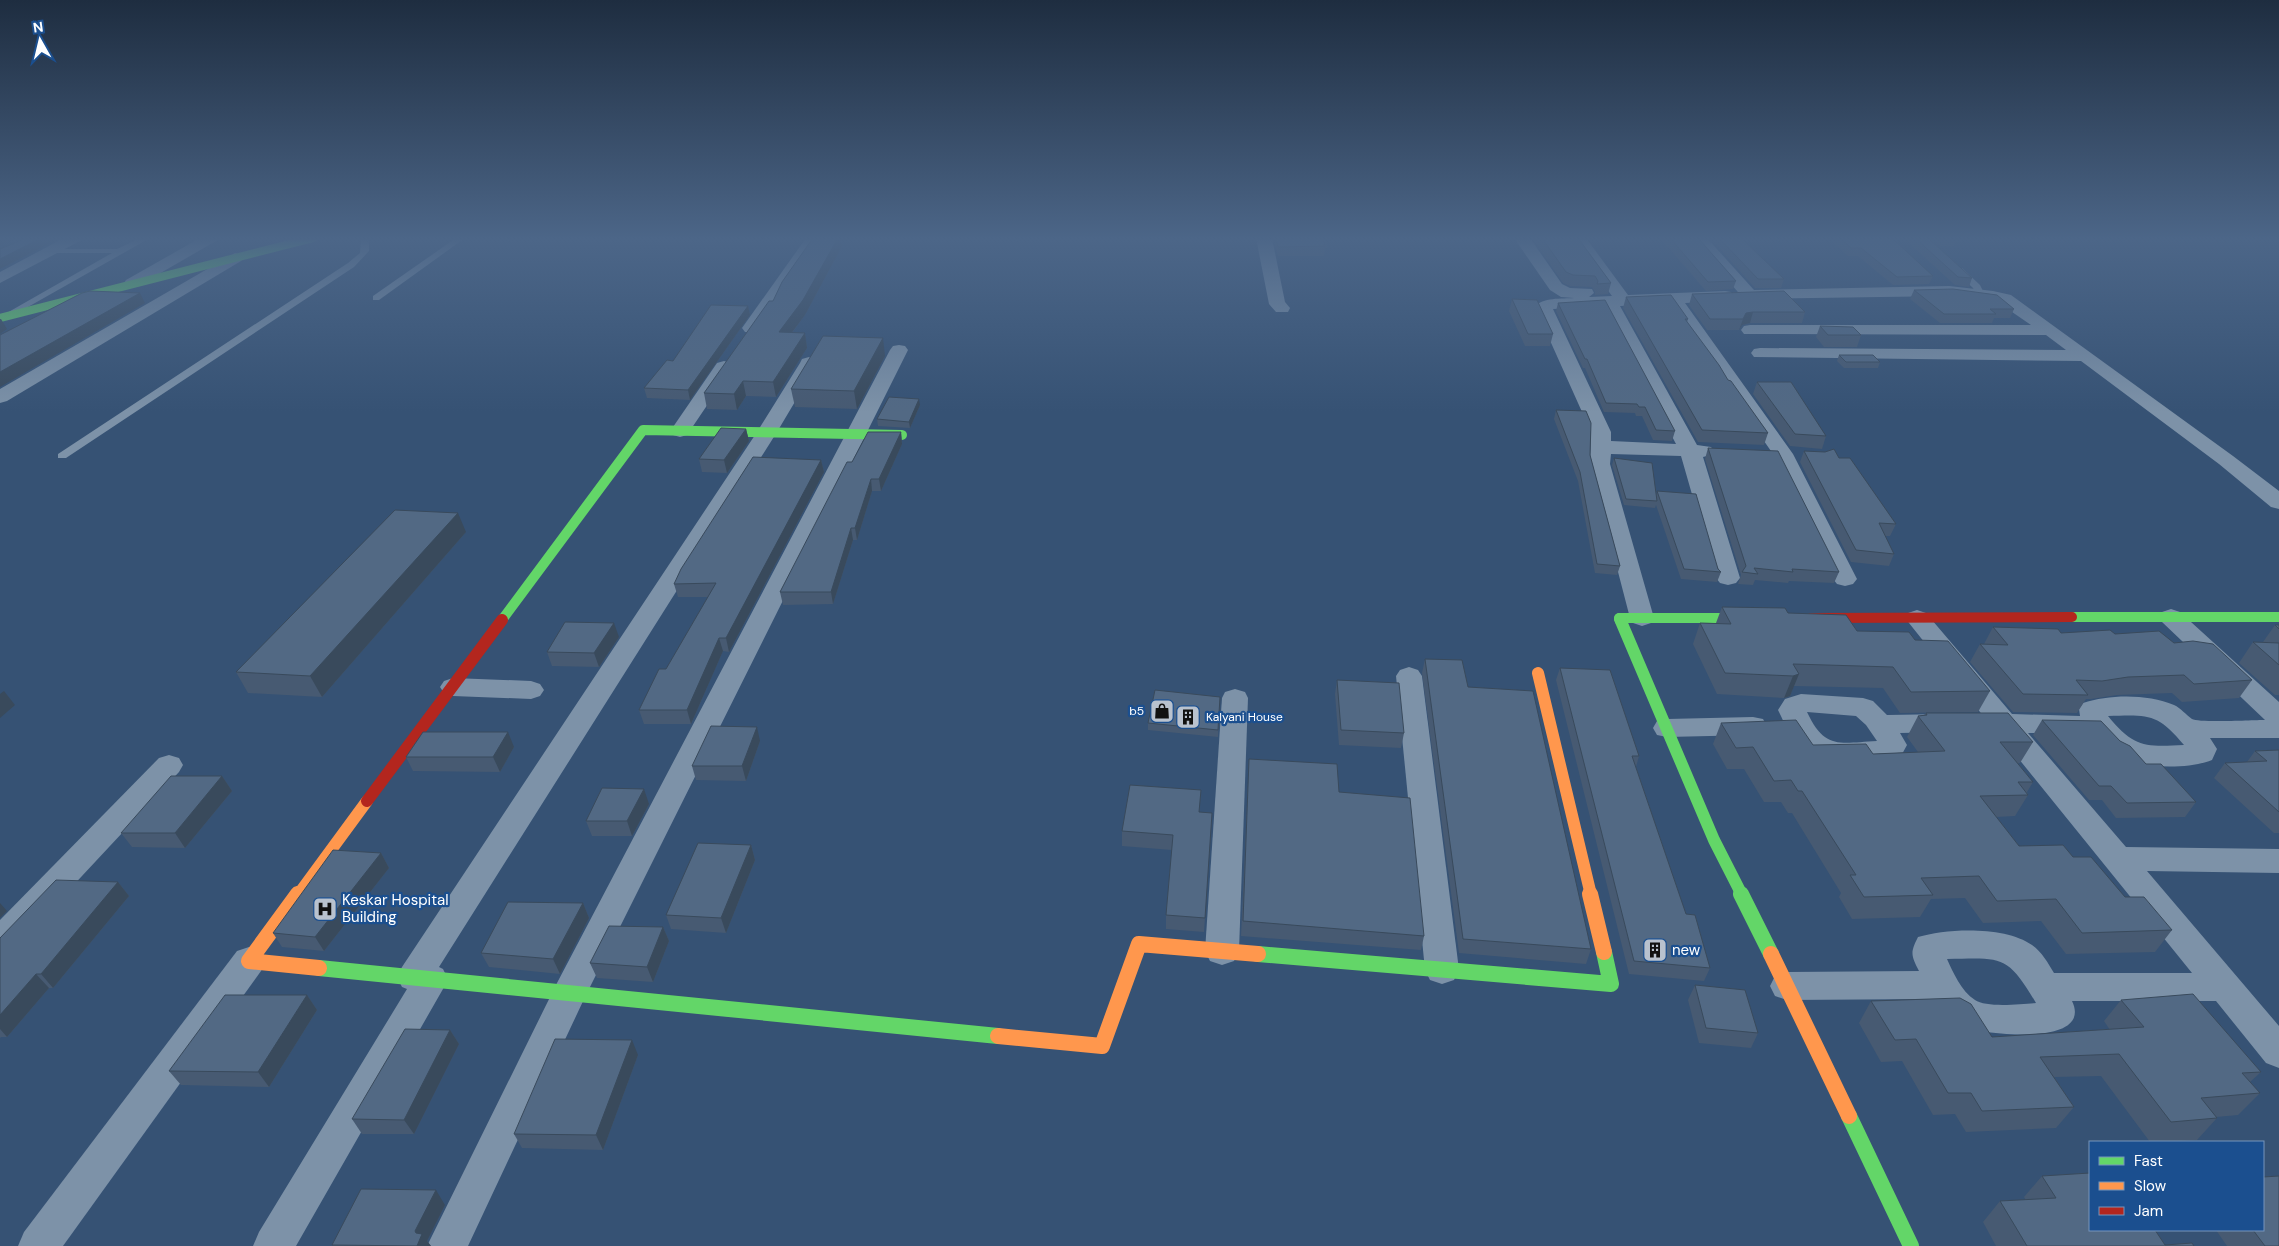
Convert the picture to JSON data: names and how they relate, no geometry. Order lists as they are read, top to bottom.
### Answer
{
  "places": {
    "shop": ["b5"],
    "building": ["Kalyani House", "new"],
    "hospital": ["Keskar Hospital Building"]
  },
  "legend": ["Fast", "Slow", "Jam"],
  "north": "top"
}
